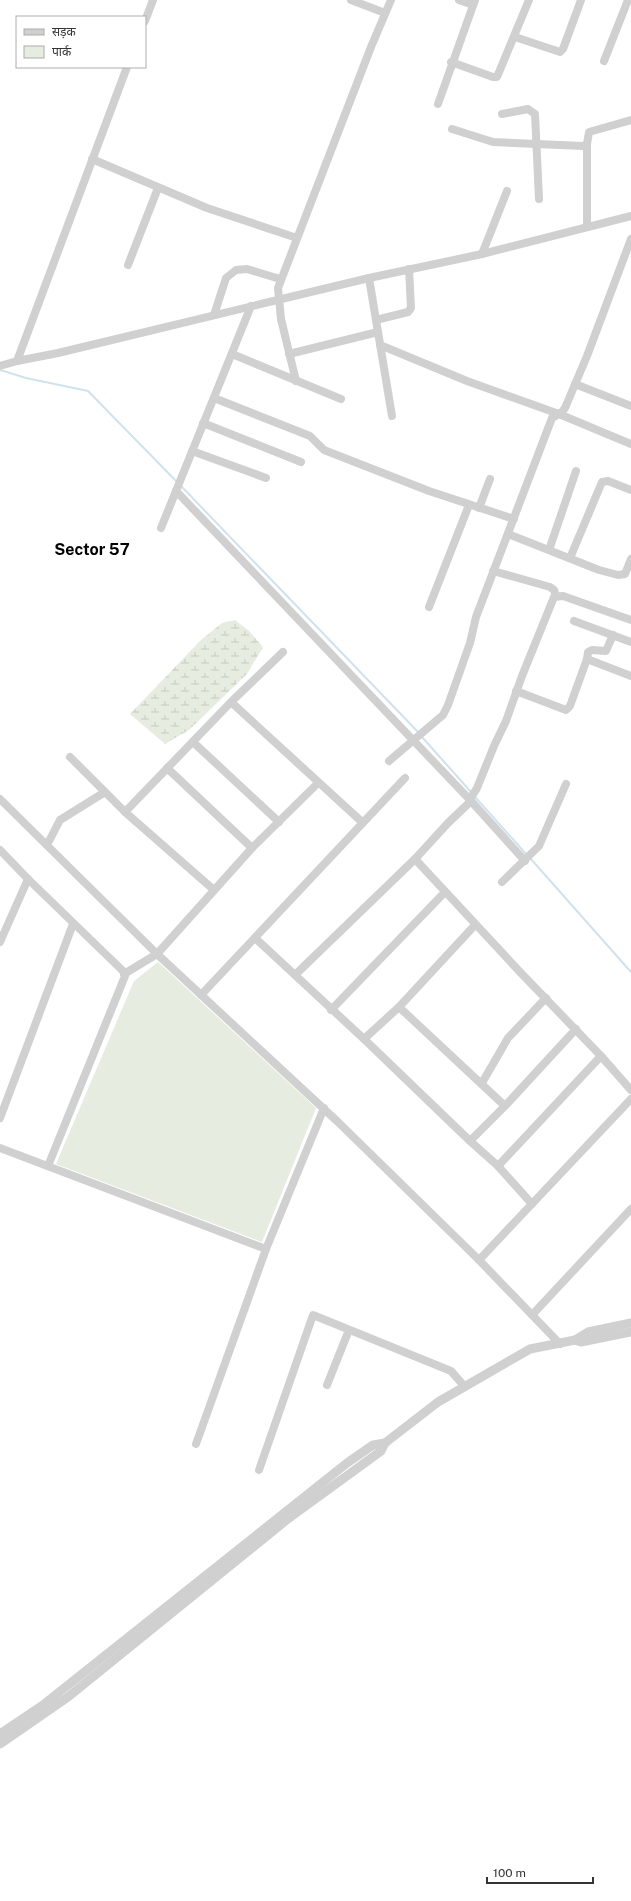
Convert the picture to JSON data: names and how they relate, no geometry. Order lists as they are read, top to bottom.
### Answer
{
  "districts": ["Sector 57"],
  "legend": ["सड़क", "पार्क"],
  "scale_bar": "100 m"
}
